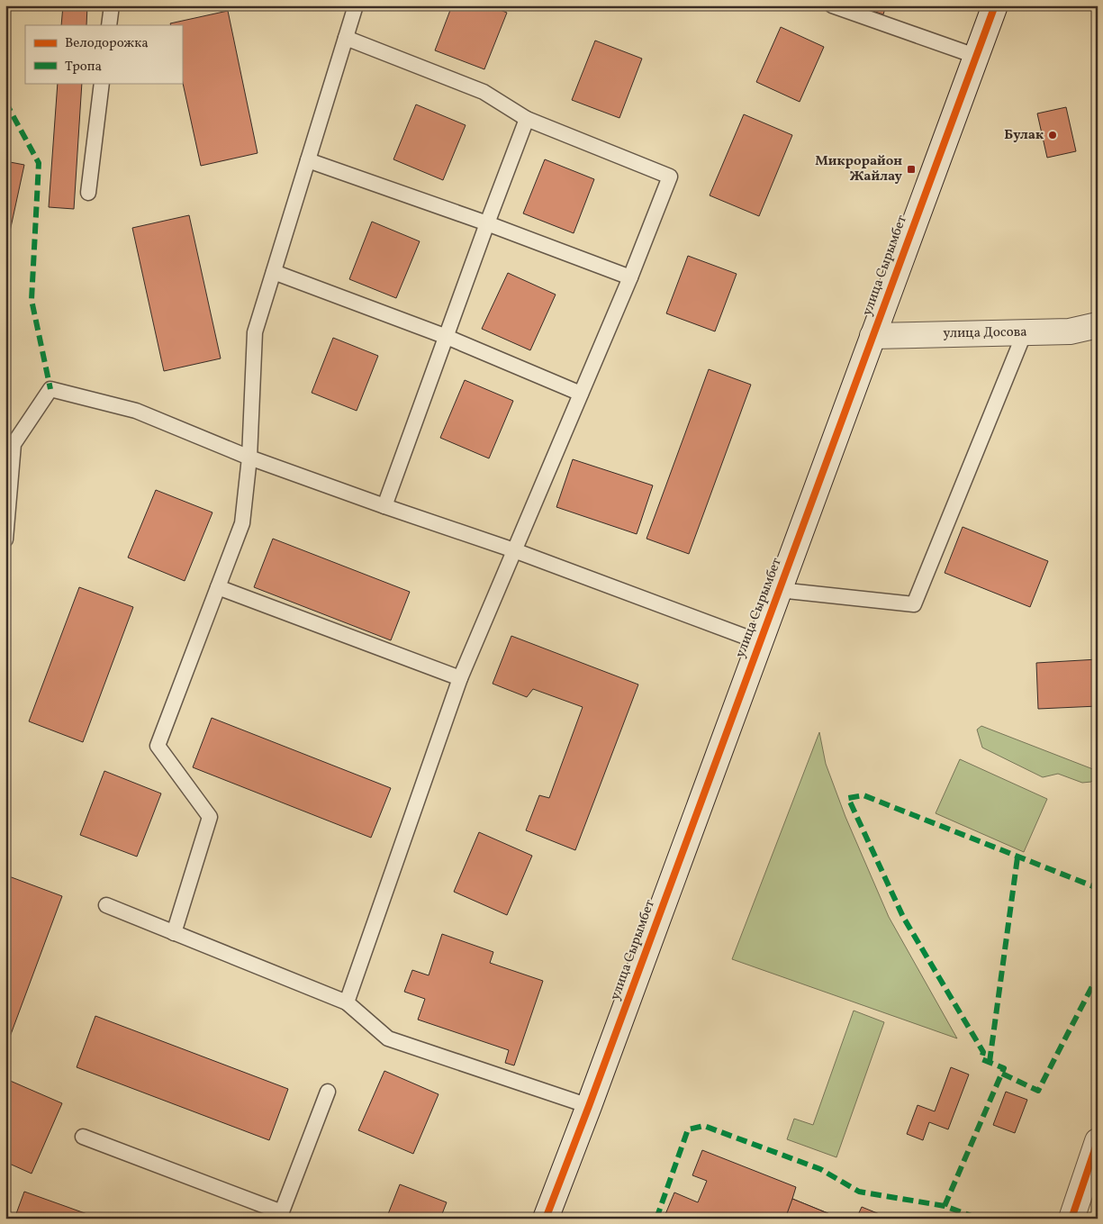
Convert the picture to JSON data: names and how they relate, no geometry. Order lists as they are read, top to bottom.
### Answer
{
  "streets": {
    "street": ["улица Сырымбет", "улица Досова"]
  },
  "crossings": [
    ["улица Сырымбет", "улица Досова"]
  ],
  "places": {
    "other": ["Булак"],
    "transit": ["Микрорайон Жайлау"]
  },
  "legend": ["Велодорожка", "Тропа"]
}
